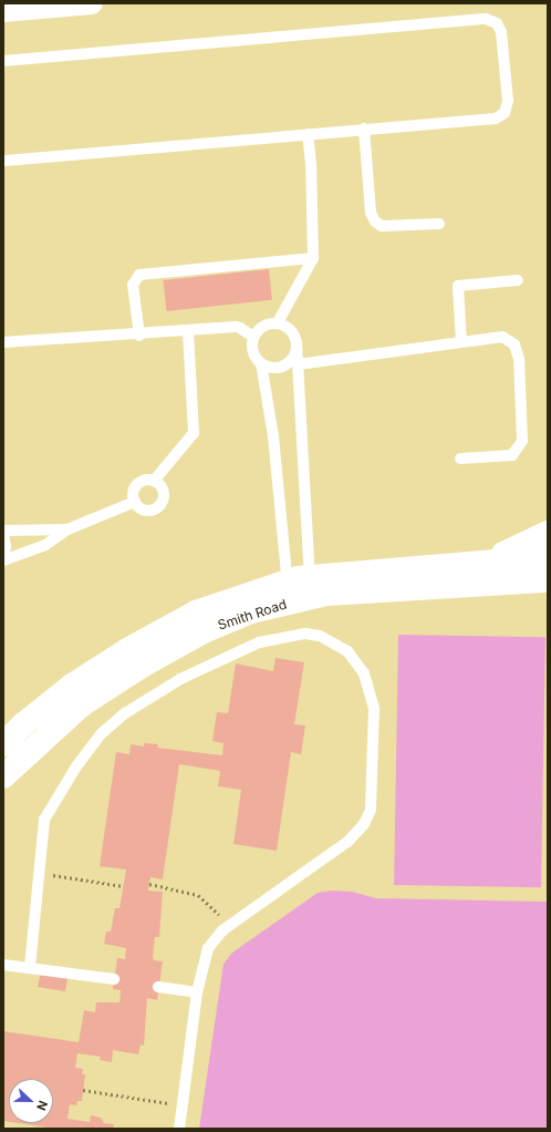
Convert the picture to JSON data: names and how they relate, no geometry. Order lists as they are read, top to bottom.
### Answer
{
  "streets": {
    "main road": ["Smith Road"]
  },
  "north": "right"
}
